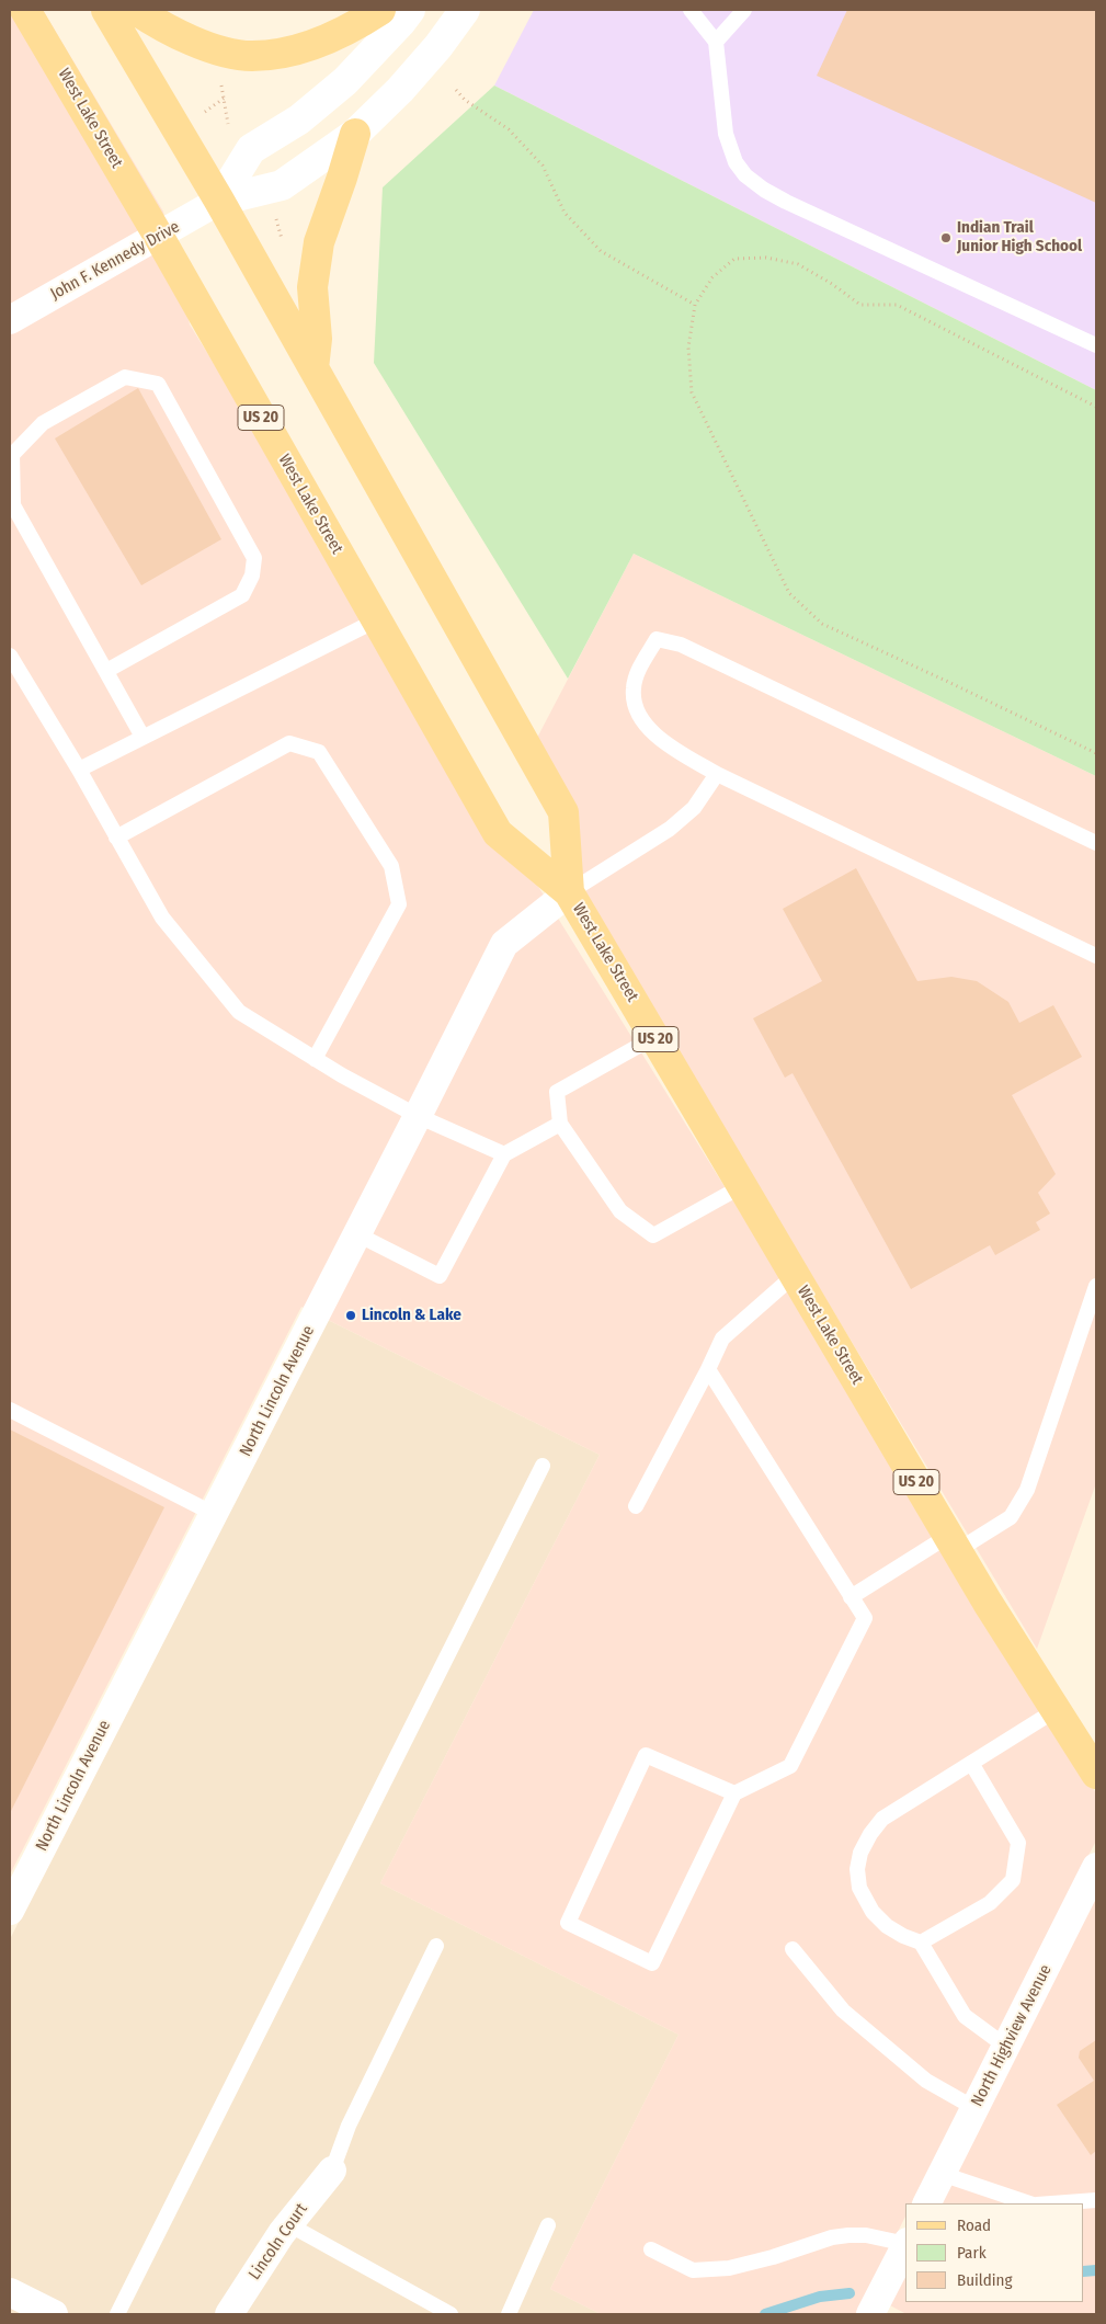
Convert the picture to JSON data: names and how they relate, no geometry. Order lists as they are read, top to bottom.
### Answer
{
  "streets": {
    "main road": ["West Lake Street", "John F. Kennedy Drive", "US 20"],
    "street": ["North Lincoln Avenue", "North Highview Avenue", "Lincoln Court"]
  },
  "crossings": [
    ["West Lake Street", "John F. Kennedy Drive"],
    ["West Lake Street", "North Lincoln Avenue"]
  ],
  "places": ["Indian Trail Junior High School", "Lincoln & Lake"],
  "legend": ["Road", "Park", "Building"]
}
